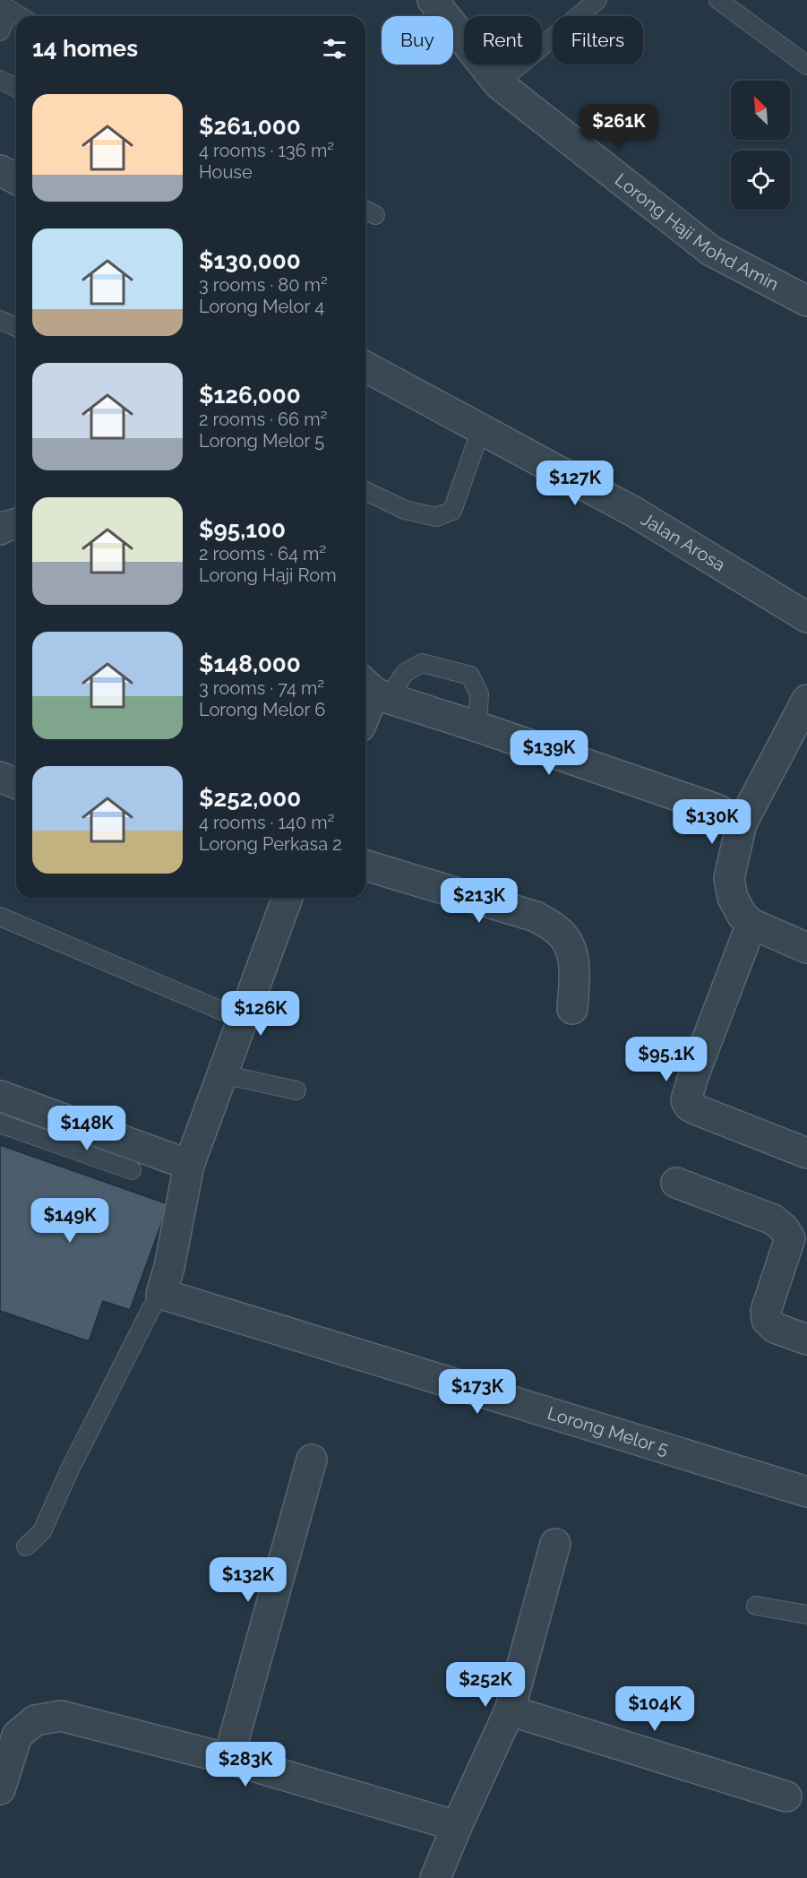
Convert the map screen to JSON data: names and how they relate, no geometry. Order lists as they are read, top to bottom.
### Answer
{
  "streets": {
    "street": ["Lorong Haji Mohd Amin", "Jalan Arosa", "Lorong Melor 5"]
  },
  "north": "top left",
  "page": {
    "chip": ["Buy", "Rent", "Filters"],
    "heading": "14 homes",
    "list": [
      {
        "name": "$261,000",
        "note": "4 rooms · 136 m² · House"
      },
      {
        "name": "$130,000",
        "note": "3 rooms · 80 m² · Lorong Melor 4"
      },
      {
        "name": "$126,000",
        "note": "2 rooms · 66 m² · Lorong Melor 5"
      },
      {
        "name": "$95,100",
        "note": "2 rooms · 64 m² · Lorong Haji Rom"
      },
      {
        "name": "$148,000",
        "note": "3 rooms · 74 m² · Lorong Melor 6"
      },
      {
        "name": "$252,000",
        "note": "4 rooms · 140 m² · Lorong Perkasa 2"
      }
    ],
    "price": [
      "$261K",
      "$127K",
      "$139K",
      "$130K",
      "$213K",
      "$126K",
      "$95.1K",
      "$148K",
      "$149K",
      "$173K",
      "$132K",
      "$252K",
      "$104K",
      "$283K"
    ]
  }
}
